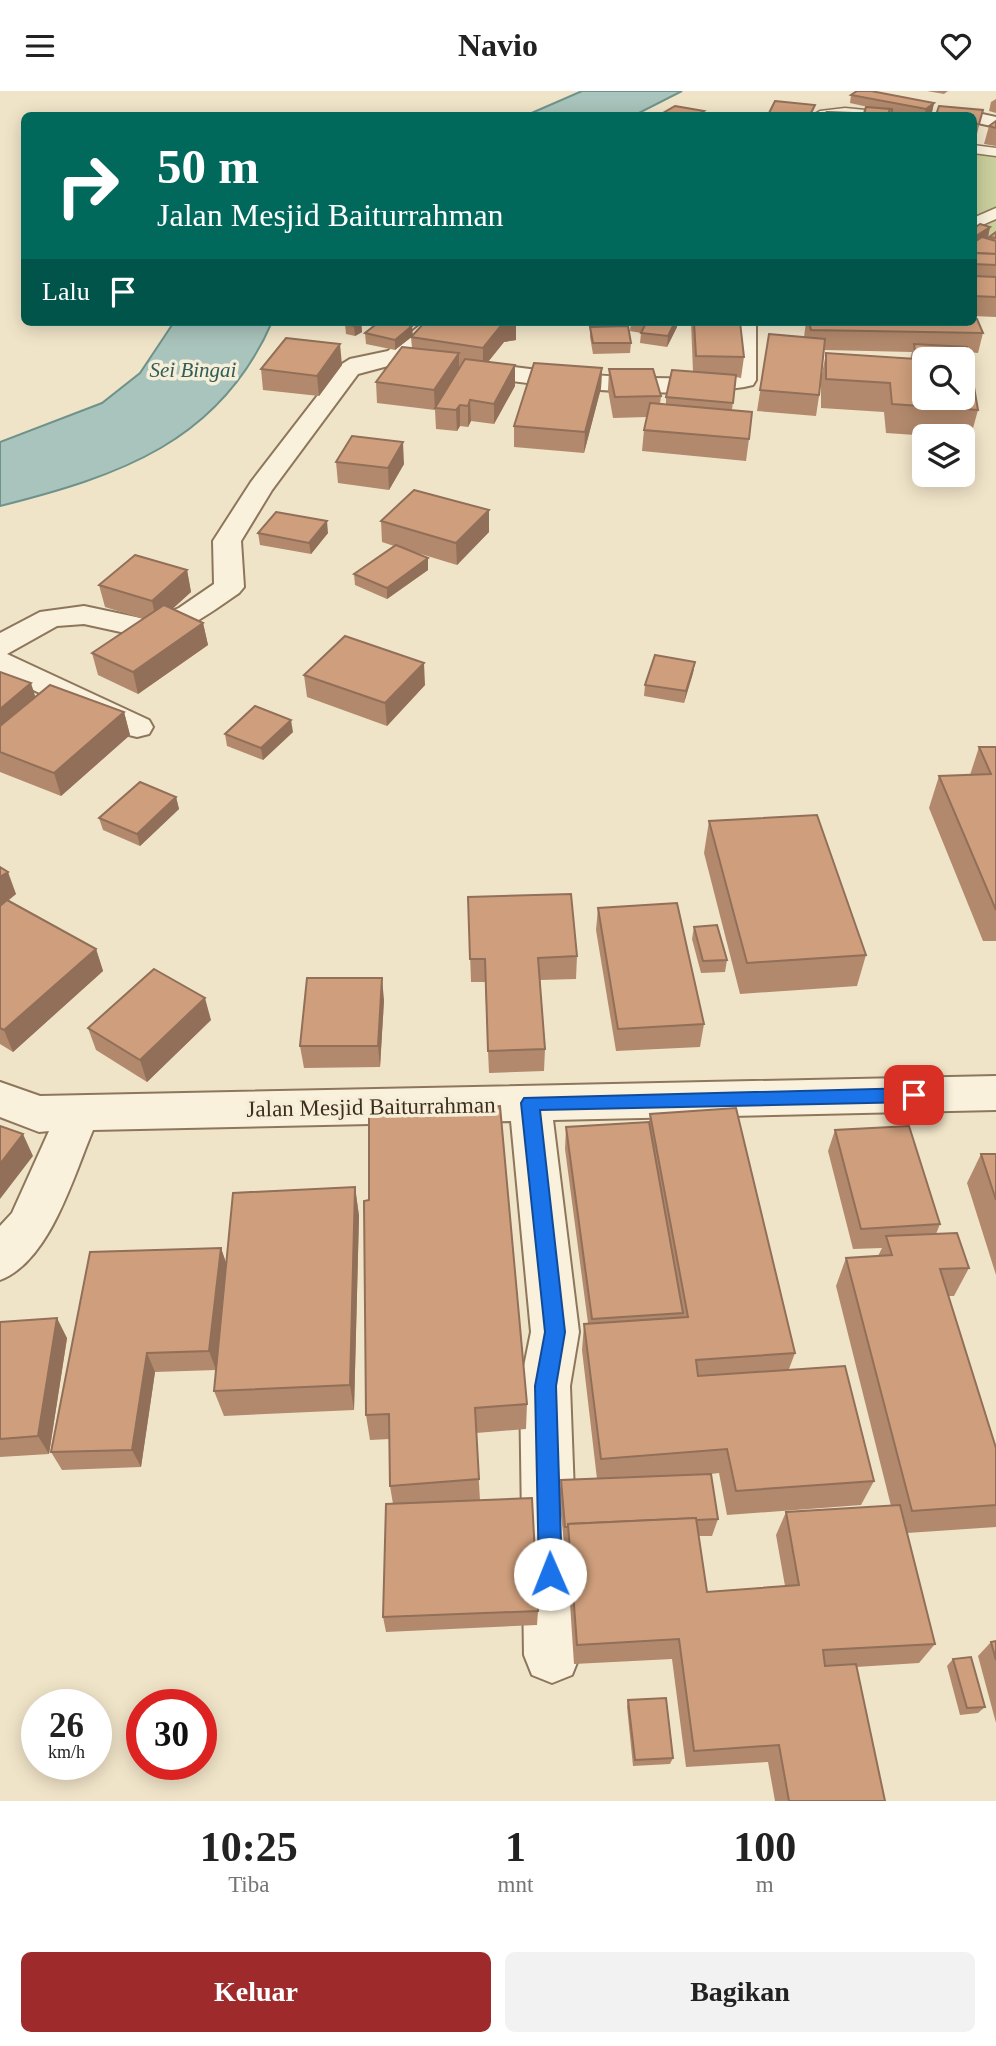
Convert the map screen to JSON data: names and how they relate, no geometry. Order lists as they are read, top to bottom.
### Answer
{
  "streets": {
    "street": ["Jalan Mesjid Baiturrahman"]
  },
  "water": ["Sei Bingai"],
  "page": {
    "header": "Navio",
    "turn": ["50 m", "Jalan Mesjid Baiturrahman"],
    "then": "Lalu",
    "speed": "26 km/h",
    "limit": "30",
    "eta": [
      "10:25",
      "Tiba",
      "1",
      "mnt",
      "100",
      "m"
    ],
    "buttons": ["Keluar", "Bagikan"]
  }
}
